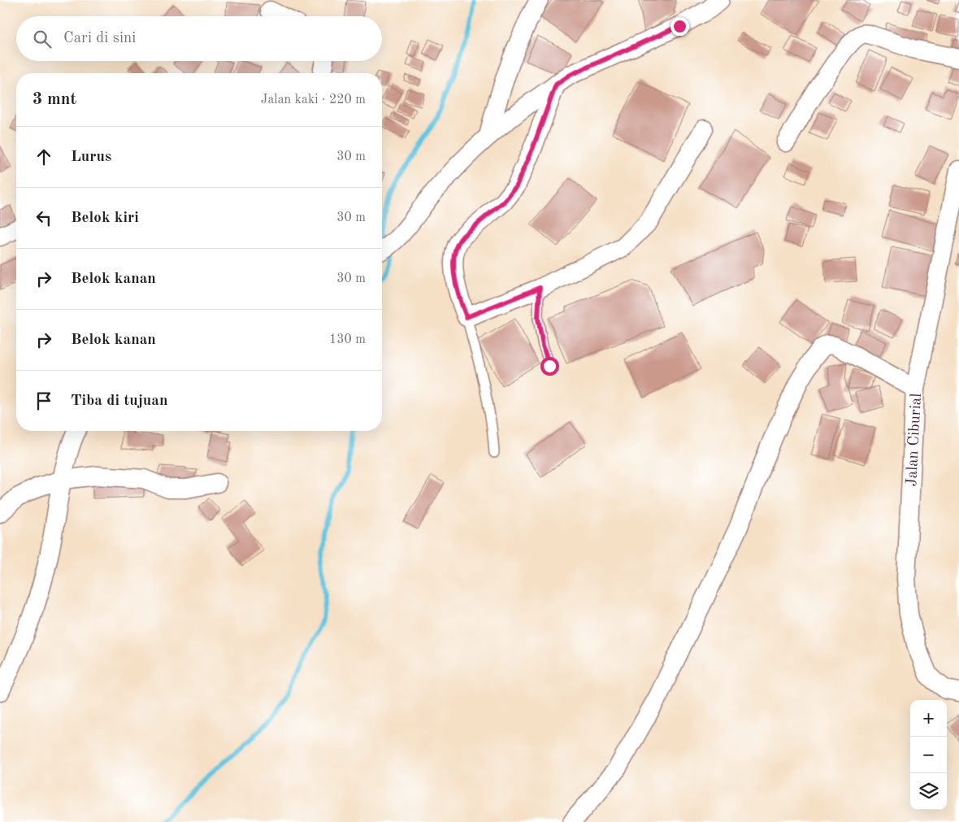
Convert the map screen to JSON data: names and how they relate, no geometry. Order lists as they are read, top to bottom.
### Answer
{
  "streets": {
    "street": ["Jalan Ciburial"]
  },
  "page": {
    "search": "Cari di sini",
    "heading": ["3 mnt", "Jalan kaki · 220 m"],
    "list": [
      ["Lurus", "30 m"],
      ["Belok kiri", "30 m"],
      ["Belok kanan", "30 m"],
      ["Belok kanan", "130 m"],
      "Tiba di tujuan"
    ],
    "map_buttons": ["+", "−"]
  }
}
